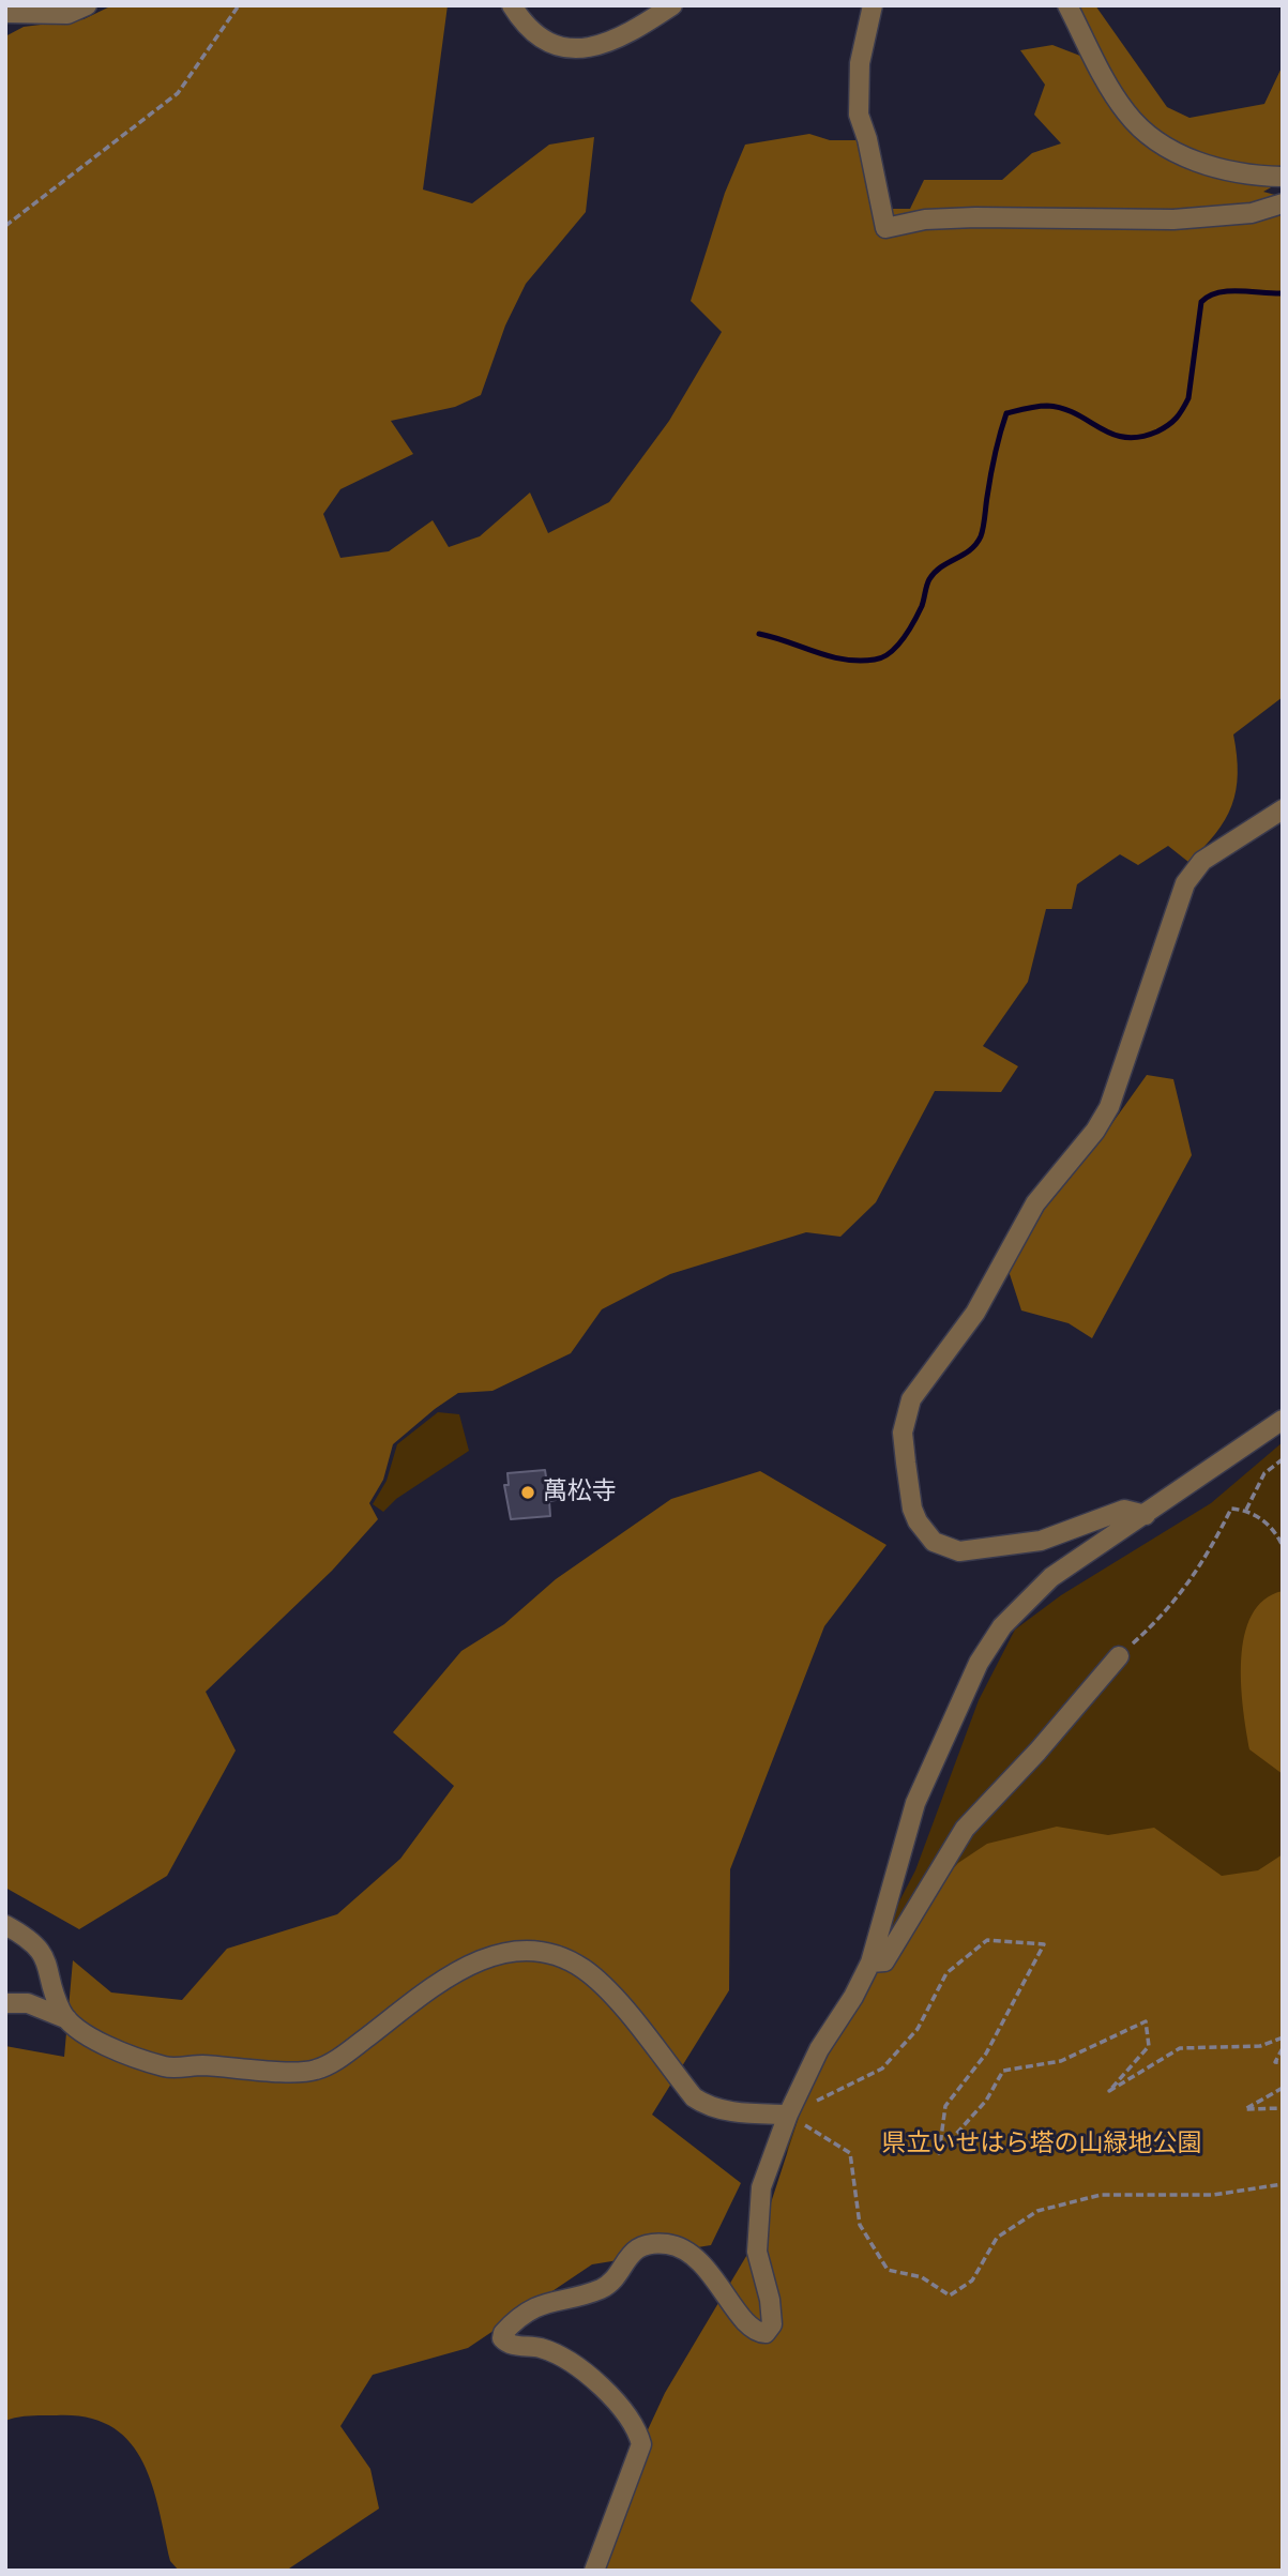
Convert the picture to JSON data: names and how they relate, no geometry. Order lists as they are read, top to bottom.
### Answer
{
  "parks": ["県立いせはら塔の山緑地公園"],
  "places": ["萬松寺"]
}
